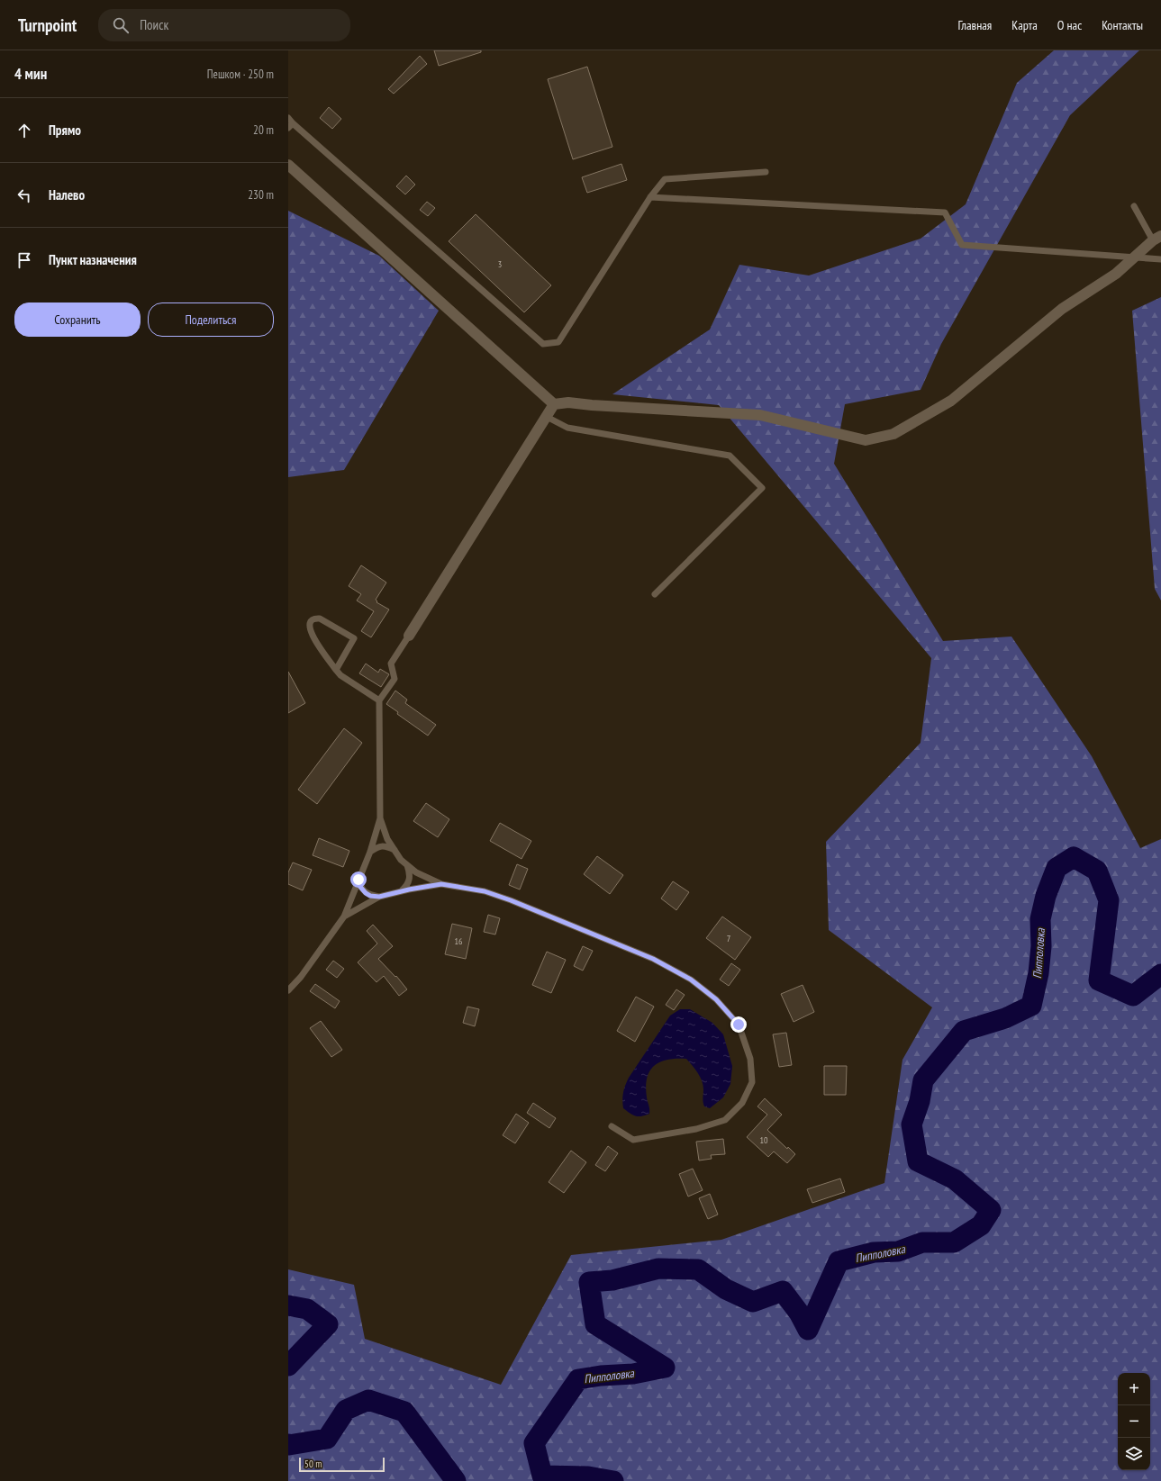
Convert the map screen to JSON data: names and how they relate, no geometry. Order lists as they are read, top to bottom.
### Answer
{
  "water": ["Пипполовка"],
  "house_numbers": [
    "3",
    "7",
    "16",
    "10"
  ],
  "scale_bar": "50 m",
  "page": {
    "header": "Turnpoint",
    "search": "Поиск",
    "nav": [
      "Главная",
      "Карта",
      "О нас",
      "Контакты"
    ],
    "heading": ["4 мин", "Пешком · 250 m"],
    "list": [
      ["Прямо", "20 m"],
      ["Налево", "230 m"],
      "Пункт назначения"
    ],
    "buttons": ["Сохранить", "Поделиться"],
    "map_buttons": ["+", "−"],
    "scale": "50 m"
  }
}
